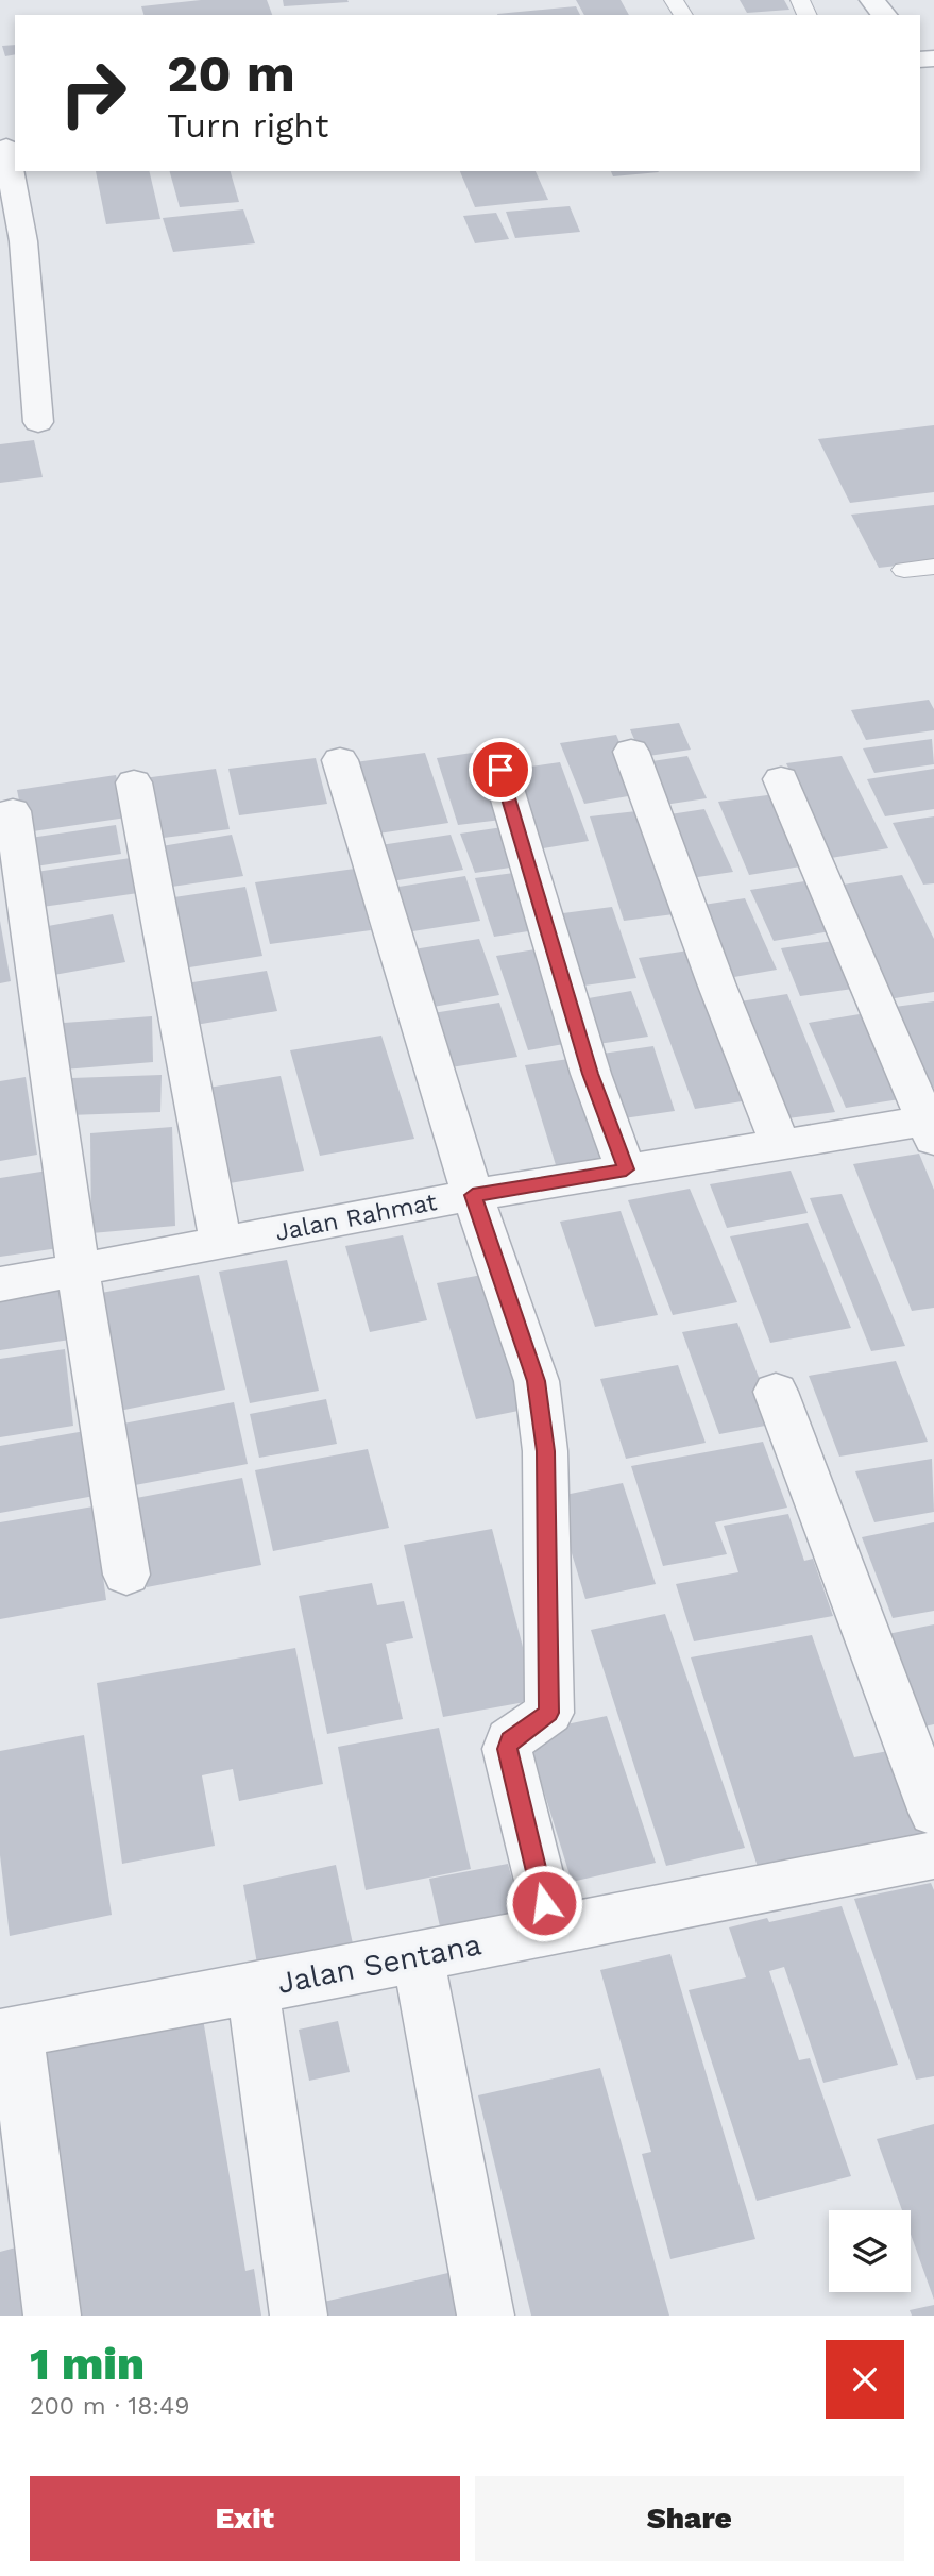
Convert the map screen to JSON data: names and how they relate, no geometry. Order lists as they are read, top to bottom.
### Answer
{
  "streets": {
    "street": ["Jalan Rahmat", "Jalan Sentana"]
  },
  "page": {
    "turn": ["20 m", "Turn right"],
    "heading": ["1 min", "200 m · 18:49"],
    "buttons": ["Exit", "Share"]
  }
}
